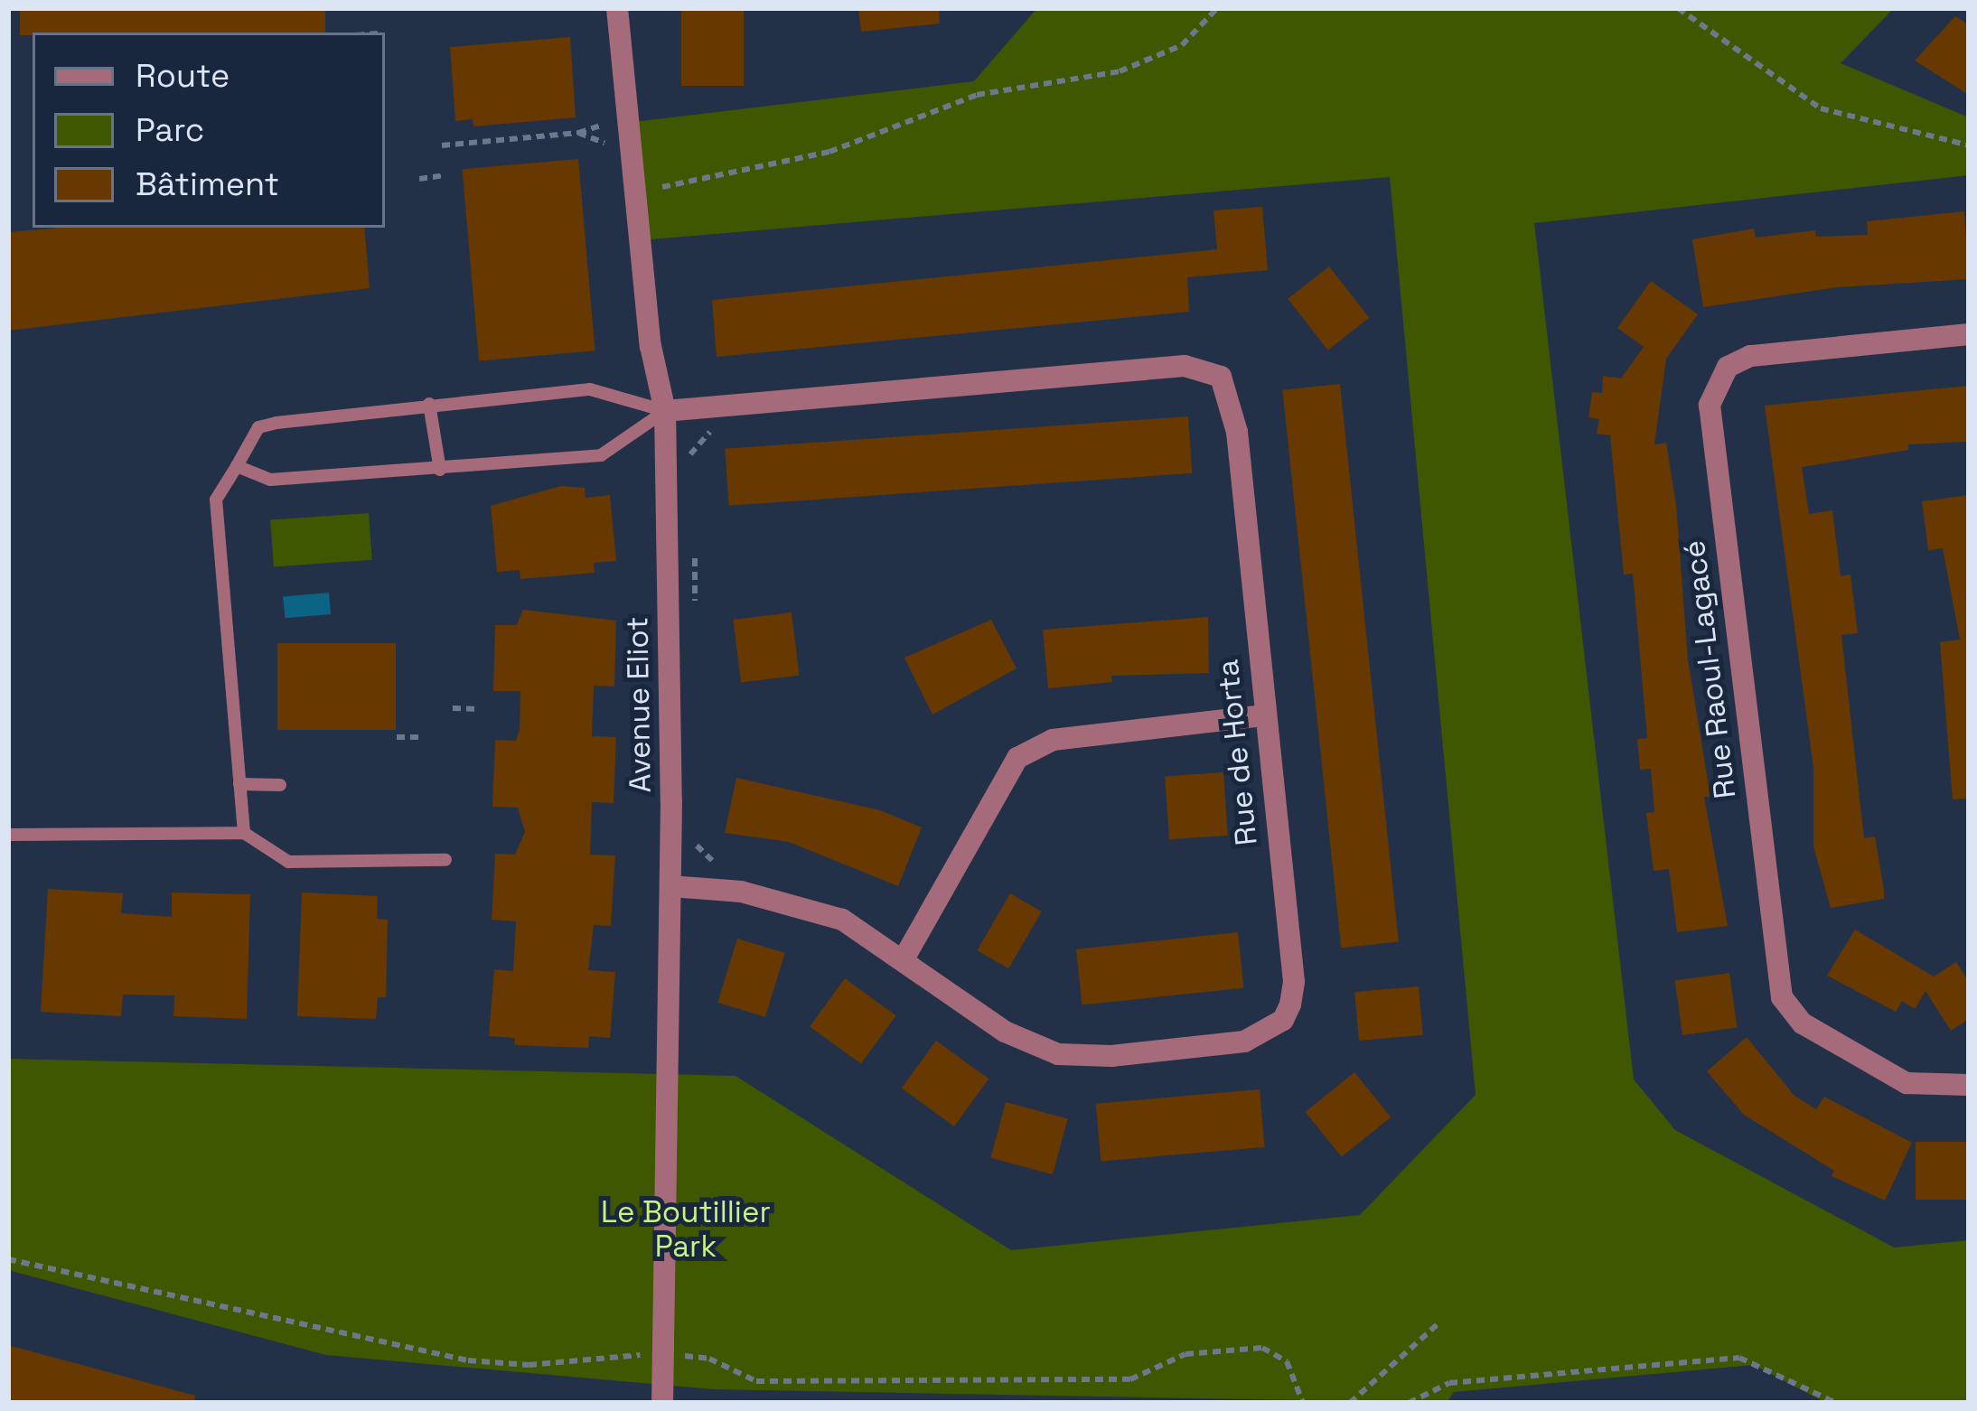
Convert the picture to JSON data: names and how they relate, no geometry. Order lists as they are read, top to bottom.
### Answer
{
  "streets": {
    "street": ["Rue Raoul-Lagacé", "Avenue Eliot", "Rue de Horta"]
  },
  "crossings": [
    ["Avenue Eliot", "Rue de Horta"]
  ],
  "parks": ["Le Boutillier Park"],
  "legend": ["Route", "Parc", "Bâtiment"]
}
